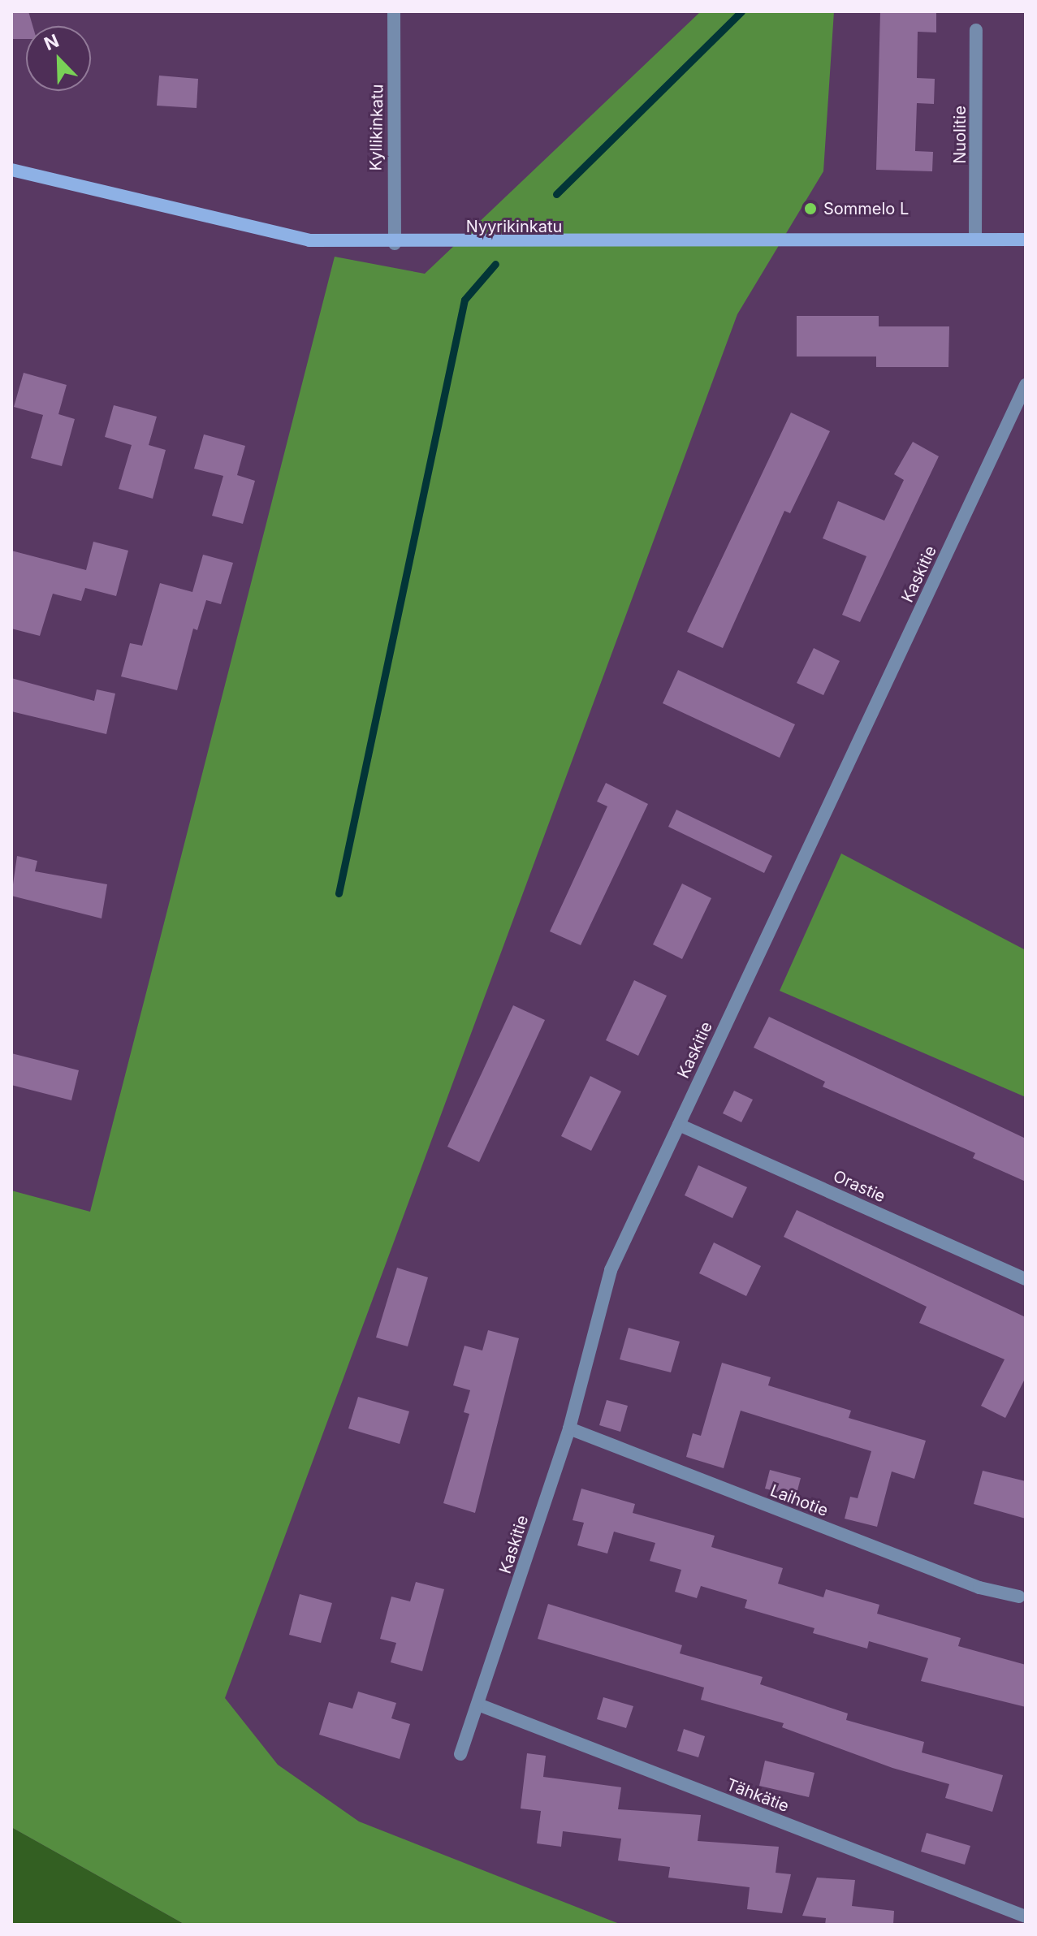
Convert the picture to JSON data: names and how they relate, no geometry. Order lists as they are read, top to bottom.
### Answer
{
  "streets": {
    "street": [
      "Kyllikinkatu",
      "Nuolitie",
      "Nyyrikinkatu",
      "Kaskitie",
      "Orastie",
      "Laihotie",
      "Tähkätie"
    ]
  },
  "crossings": [
    ["Kyllikinkatu", "Nyyrikinkatu"],
    ["Nuolitie", "Nyyrikinkatu"],
    ["Kaskitie", "Orastie"],
    ["Kaskitie", "Laihotie"],
    ["Kaskitie", "Tähkätie"]
  ],
  "places": ["Sommelo L"],
  "north": "top left"
}
